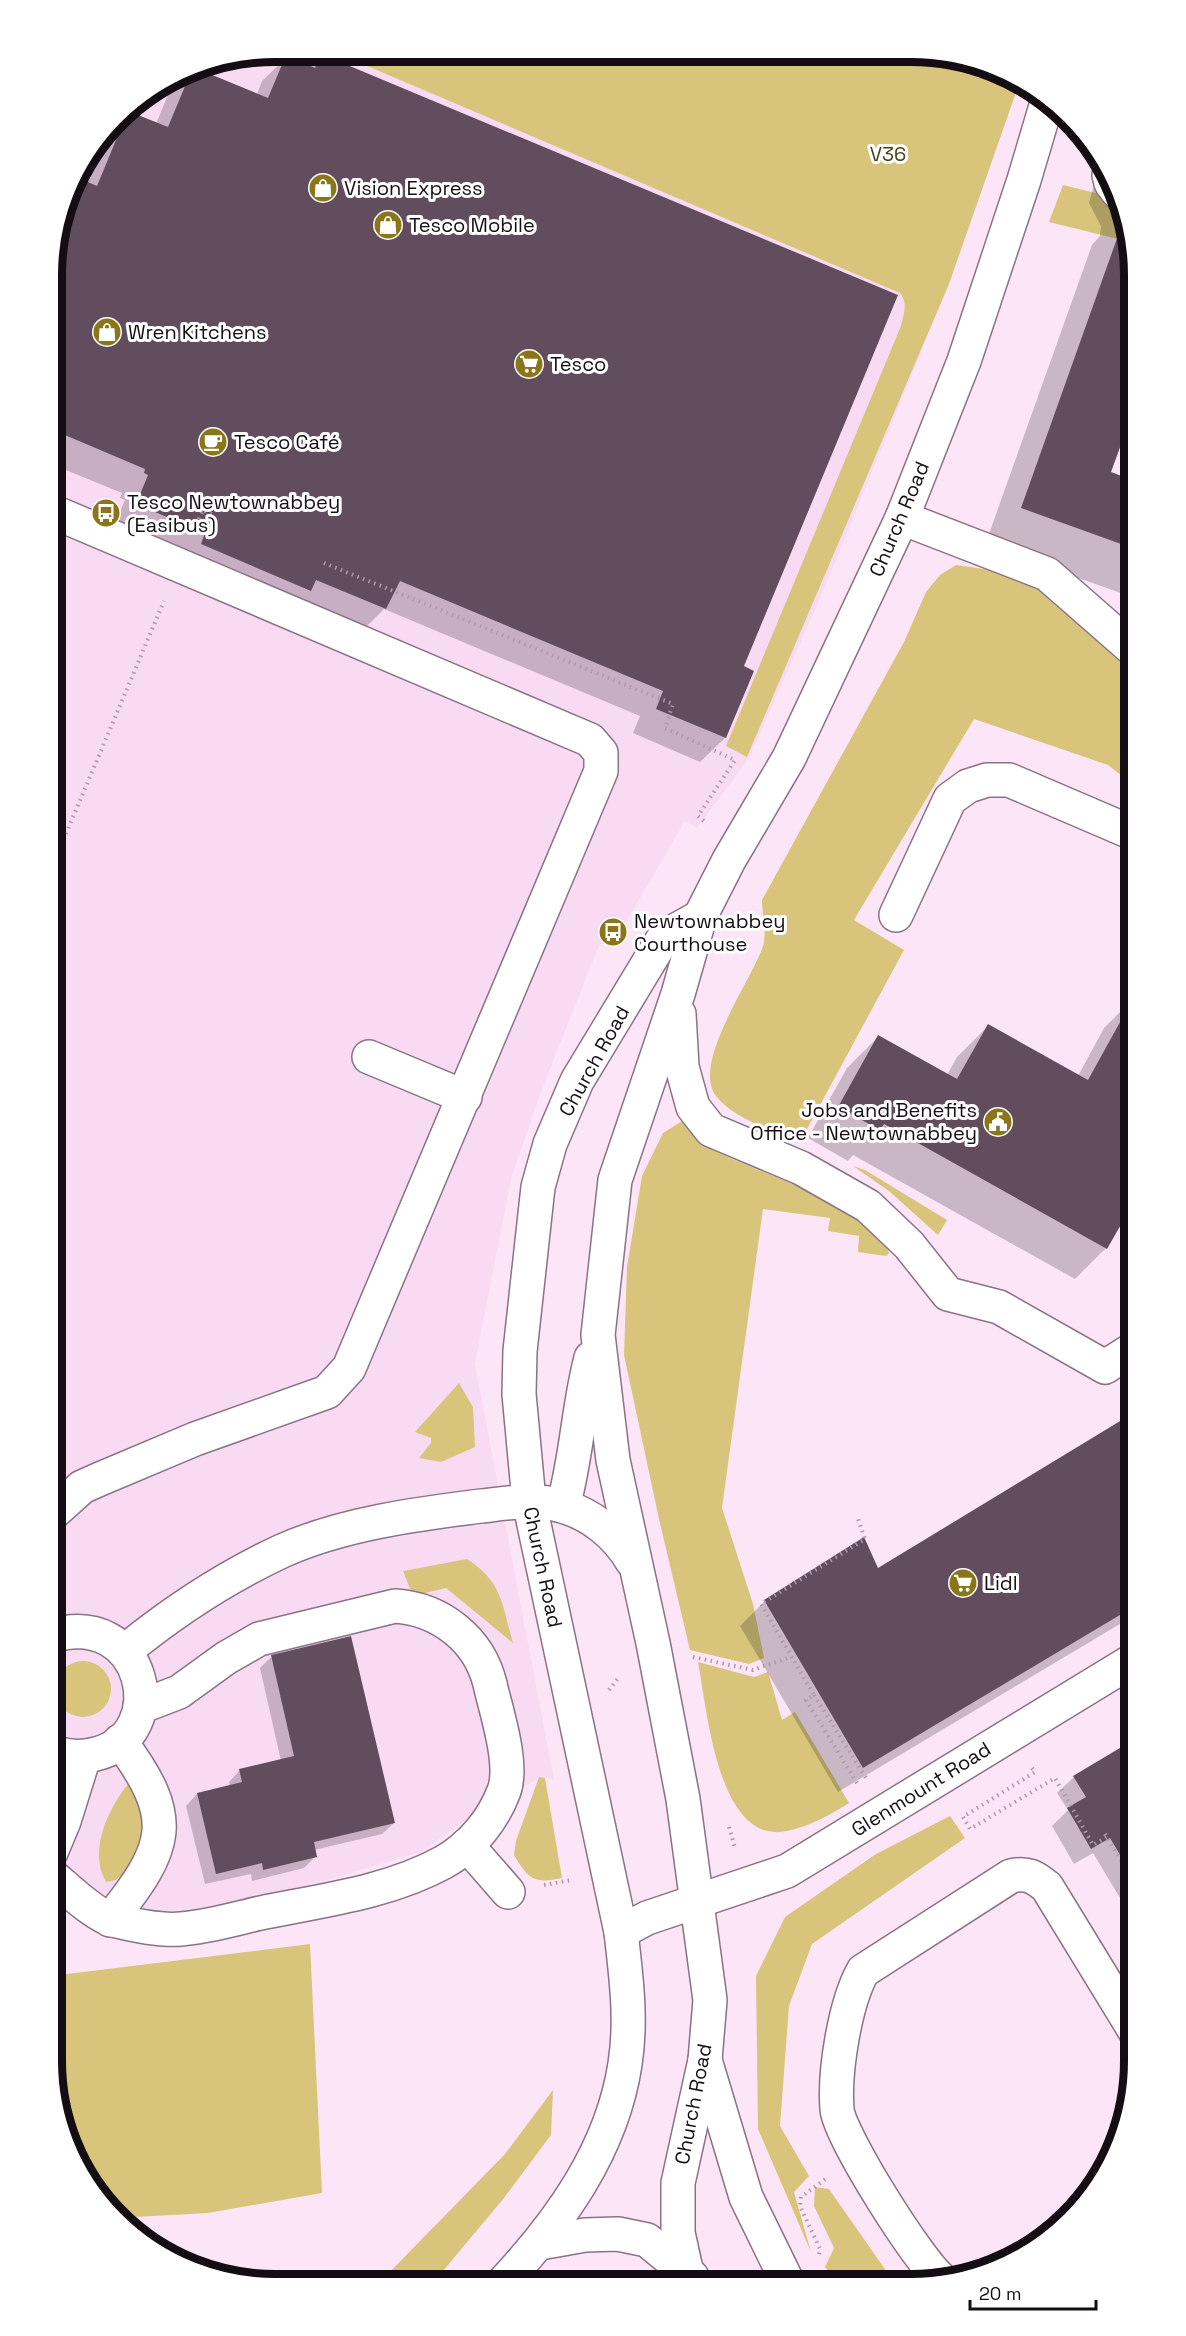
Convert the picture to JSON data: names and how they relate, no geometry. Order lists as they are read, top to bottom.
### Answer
{
  "streets": {
    "street": ["Church Road", "Glenmount Road"]
  },
  "crossings": [
    ["Church Road", "Glenmount Road"]
  ],
  "parks": ["V36"],
  "places": {
    "shop": ["Vision Express", "Tesco Mobile", "Wren Kitchens"],
    "supermarket": ["Tesco", "Lidl"],
    "cafe": ["Tesco Café"],
    "bus stop": ["Tesco Newtownabbey (Easibus)", "Newtownabbey Courthouse"],
    "public building": ["Jobs and Benefits Office - Newtownabbey"]
  },
  "scale_bar": "20 m"
}
